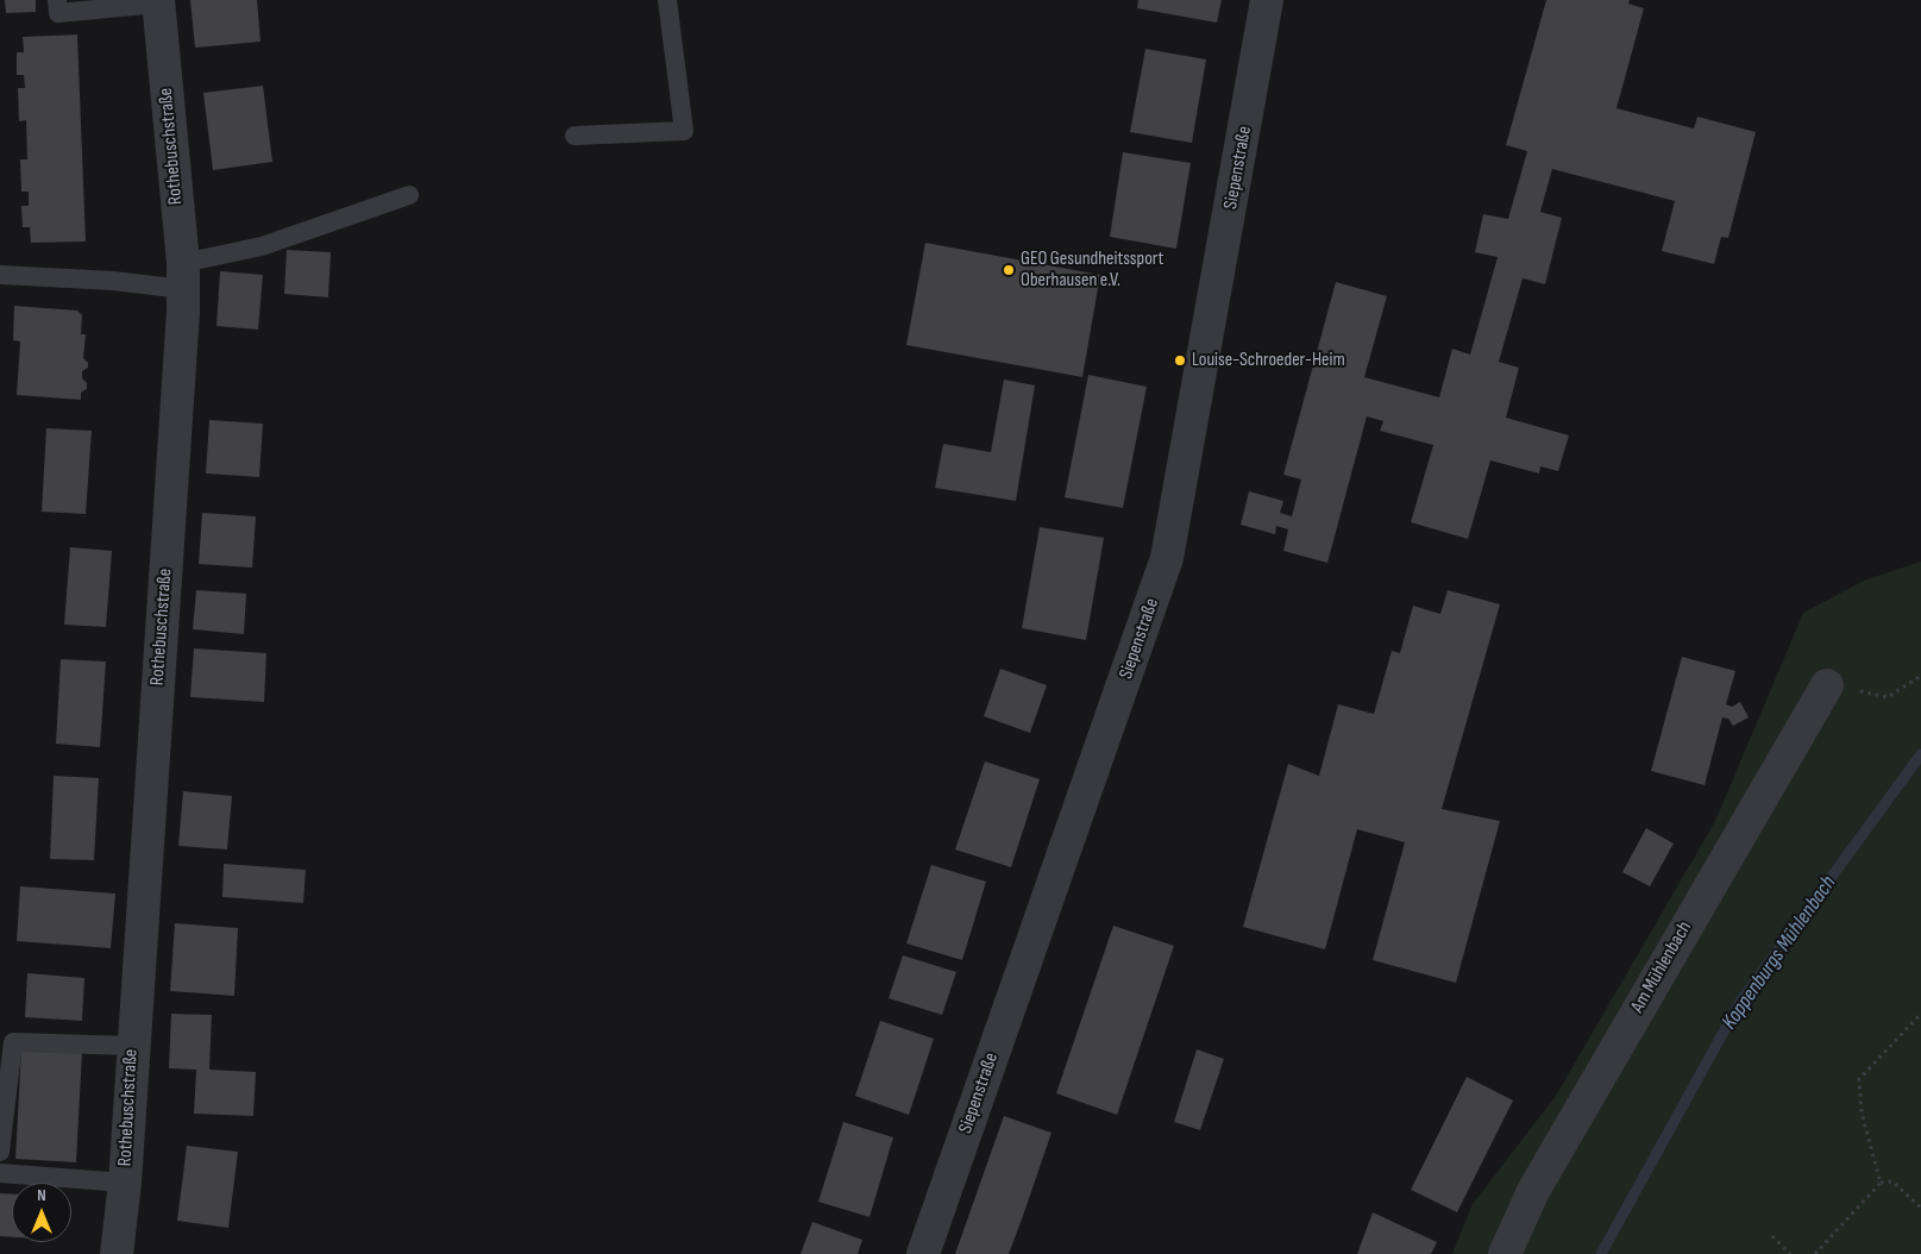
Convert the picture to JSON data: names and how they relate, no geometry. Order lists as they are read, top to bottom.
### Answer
{
  "streets": {
    "street": ["Rothebuschstraße", "Siepenstraße", "Am Mühlenbach"]
  },
  "water": ["Koppenburgs Mühlenbach"],
  "places": ["GEO Gesundheitssport Oberhausen e.V.", "Louise-Schroeder-Heim"],
  "north": "top"
}
